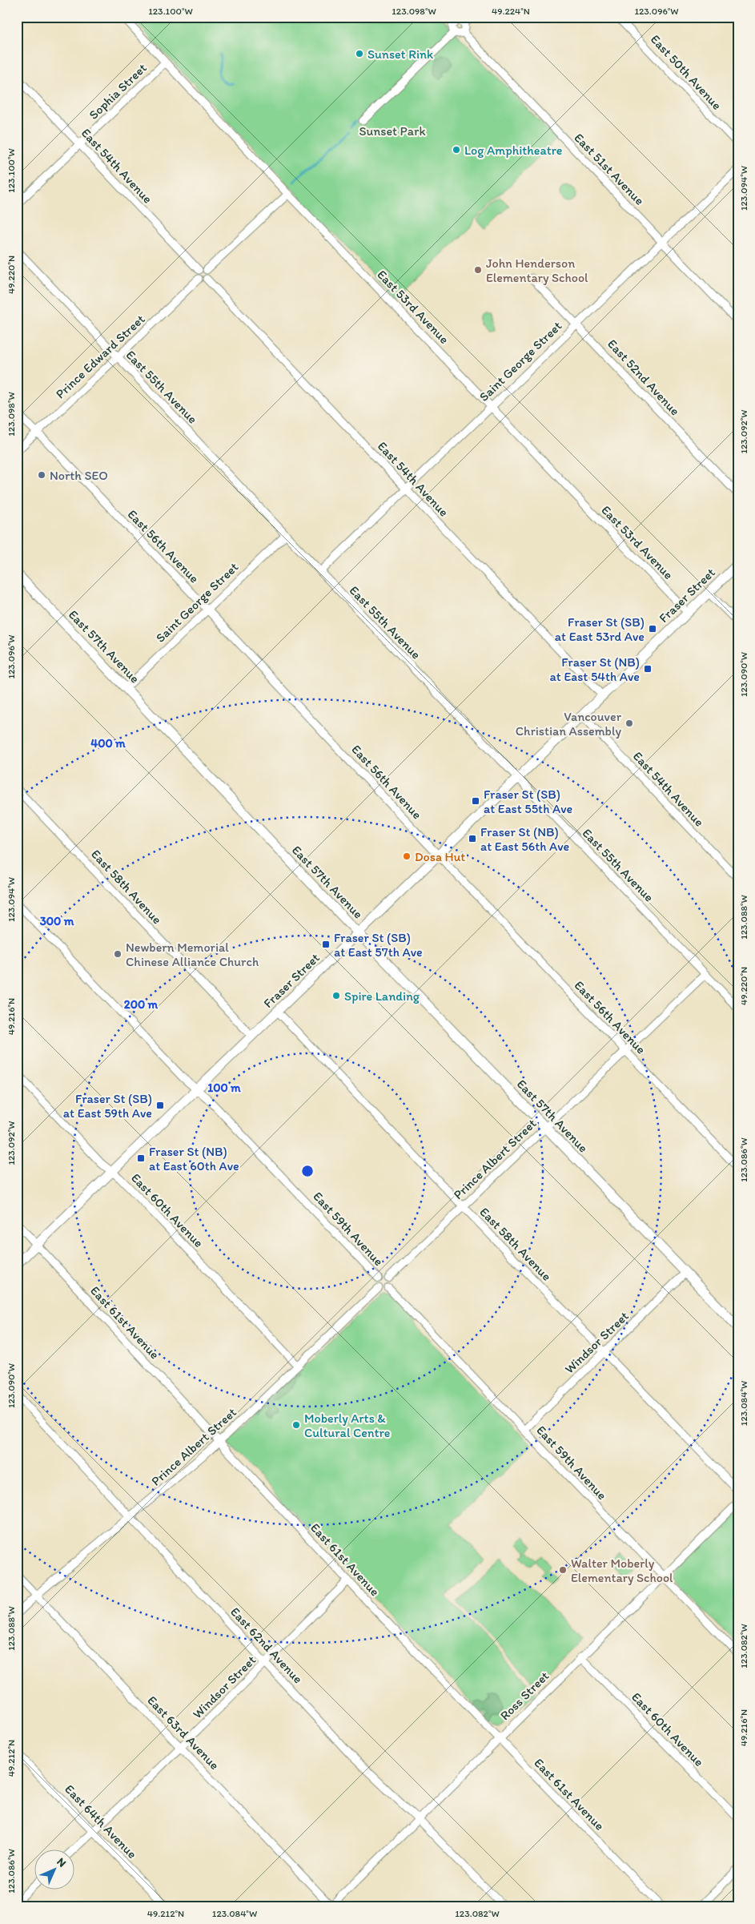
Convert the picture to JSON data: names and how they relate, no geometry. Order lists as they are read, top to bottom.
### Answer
{
  "streets": {
    "street": [
      "East 50th Avenue",
      "Sophia Street",
      "East 54th Avenue",
      "East 51st Avenue",
      "East 53rd Avenue",
      "Prince Edward Street",
      "Saint George Street",
      "East 52nd Avenue",
      "East 55th Avenue",
      "East 56th Avenue",
      "Fraser Street",
      "East 57th Avenue",
      "East 58th Avenue",
      "Prince Albert Street",
      "East 60th Avenue",
      "East 59th Avenue",
      "East 61st Avenue",
      "Windsor Street",
      "East 62nd Avenue",
      "Ross Street",
      "East 63rd Avenue",
      "East 64th Avenue"
    ]
  },
  "crossings": [
    ["Sophia Street", "East 54th Avenue"],
    ["Sophia Street", "East 53rd Avenue"],
    ["East 54th Avenue", "Prince Edward Street"],
    ["East 54th Avenue", "Saint George Street"],
    ["East 54th Avenue", "Fraser Street"],
    ["East 51st Avenue", "Saint George Street"],
    ["East 53rd Avenue", "Saint George Street"],
    ["East 53rd Avenue", "Fraser Street"],
    ["Prince Edward Street", "East 55th Avenue"],
    ["Prince Edward Street", "East 56th Avenue"],
    ["Saint George Street", "East 52nd Avenue"],
    ["Saint George Street", "East 55th Avenue"],
    ["Saint George Street", "East 56th Avenue"],
    ["Saint George Street", "East 57th Avenue"],
    ["East 55th Avenue", "Fraser Street"],
    ["East 55th Avenue", "Prince Albert Street"],
    ["East 56th Avenue", "Fraser Street"],
    ["East 56th Avenue", "Prince Albert Street"],
    ["Fraser Street", "East 57th Avenue"],
    ["Fraser Street", "East 58th Avenue"],
    ["Fraser Street", "East 60th Avenue"],
    ["Fraser Street", "East 59th Avenue"],
    ["Fraser Street", "East 61st Avenue"],
    ["East 57th Avenue", "Prince Albert Street"],
    ["East 57th Avenue", "Windsor Street"],
    ["East 58th Avenue", "Prince Albert Street"],
    ["East 58th Avenue", "Windsor Street"],
    ["Prince Albert Street", "East 60th Avenue"],
    ["Prince Albert Street", "East 59th Avenue"],
    ["Prince Albert Street", "East 61st Avenue"],
    ["Prince Albert Street", "East 62nd Avenue"],
    ["Prince Albert Street", "East 63rd Avenue"],
    ["East 60th Avenue", "Ross Street"],
    ["East 59th Avenue", "Windsor Street"],
    ["East 59th Avenue", "Ross Street"],
    ["East 61st Avenue", "Windsor Street"],
    ["East 61st Avenue", "Ross Street"],
    ["Windsor Street", "East 62nd Avenue"],
    ["Windsor Street", "East 63rd Avenue"],
    ["Windsor Street", "East 64th Avenue"],
    ["East 62nd Avenue", "Ross Street"],
    ["Ross Street", "East 63rd Avenue"]
  ],
  "parks": ["Sunset Park"],
  "places": {
    "other": [
      "Sunset Rink",
      "Log Amphitheatre",
      "John Henderson Elementary School",
      "North SEO",
      "Vancouver Christian Assembly",
      "Dosa Hut",
      "Newbern Memorial Chinese Alliance Church",
      "Spire Landing",
      "Moberly Arts & Cultural Centre",
      "Walter Moberly Elementary School"
    ],
    "transit": [
      "Fraser St (SB) at East 53rd Ave",
      "Fraser St (NB) at East 54th Ave",
      "Fraser St (SB) at East 55th Ave",
      "Fraser St (NB) at East 56th Ave",
      "Fraser St (SB) at East 57th Ave",
      "Fraser St (SB) at East 59th Ave",
      "Fraser St (NB) at East 60th Ave"
    ]
  },
  "north": "top right",
  "coordinates": [
    "123.100°W",
    "123.098°W",
    "49.224°N",
    "123.096°W",
    "123.094°W",
    "49.220°N",
    "123.092°W",
    "123.090°W",
    "123.088°W",
    "49.216°N",
    "123.086°W",
    "123.084°W",
    "123.082°W",
    "49.212°N"
  ],
  "rings": [
    "400 m",
    "300 m",
    "200 m",
    "100 m"
  ]
}
